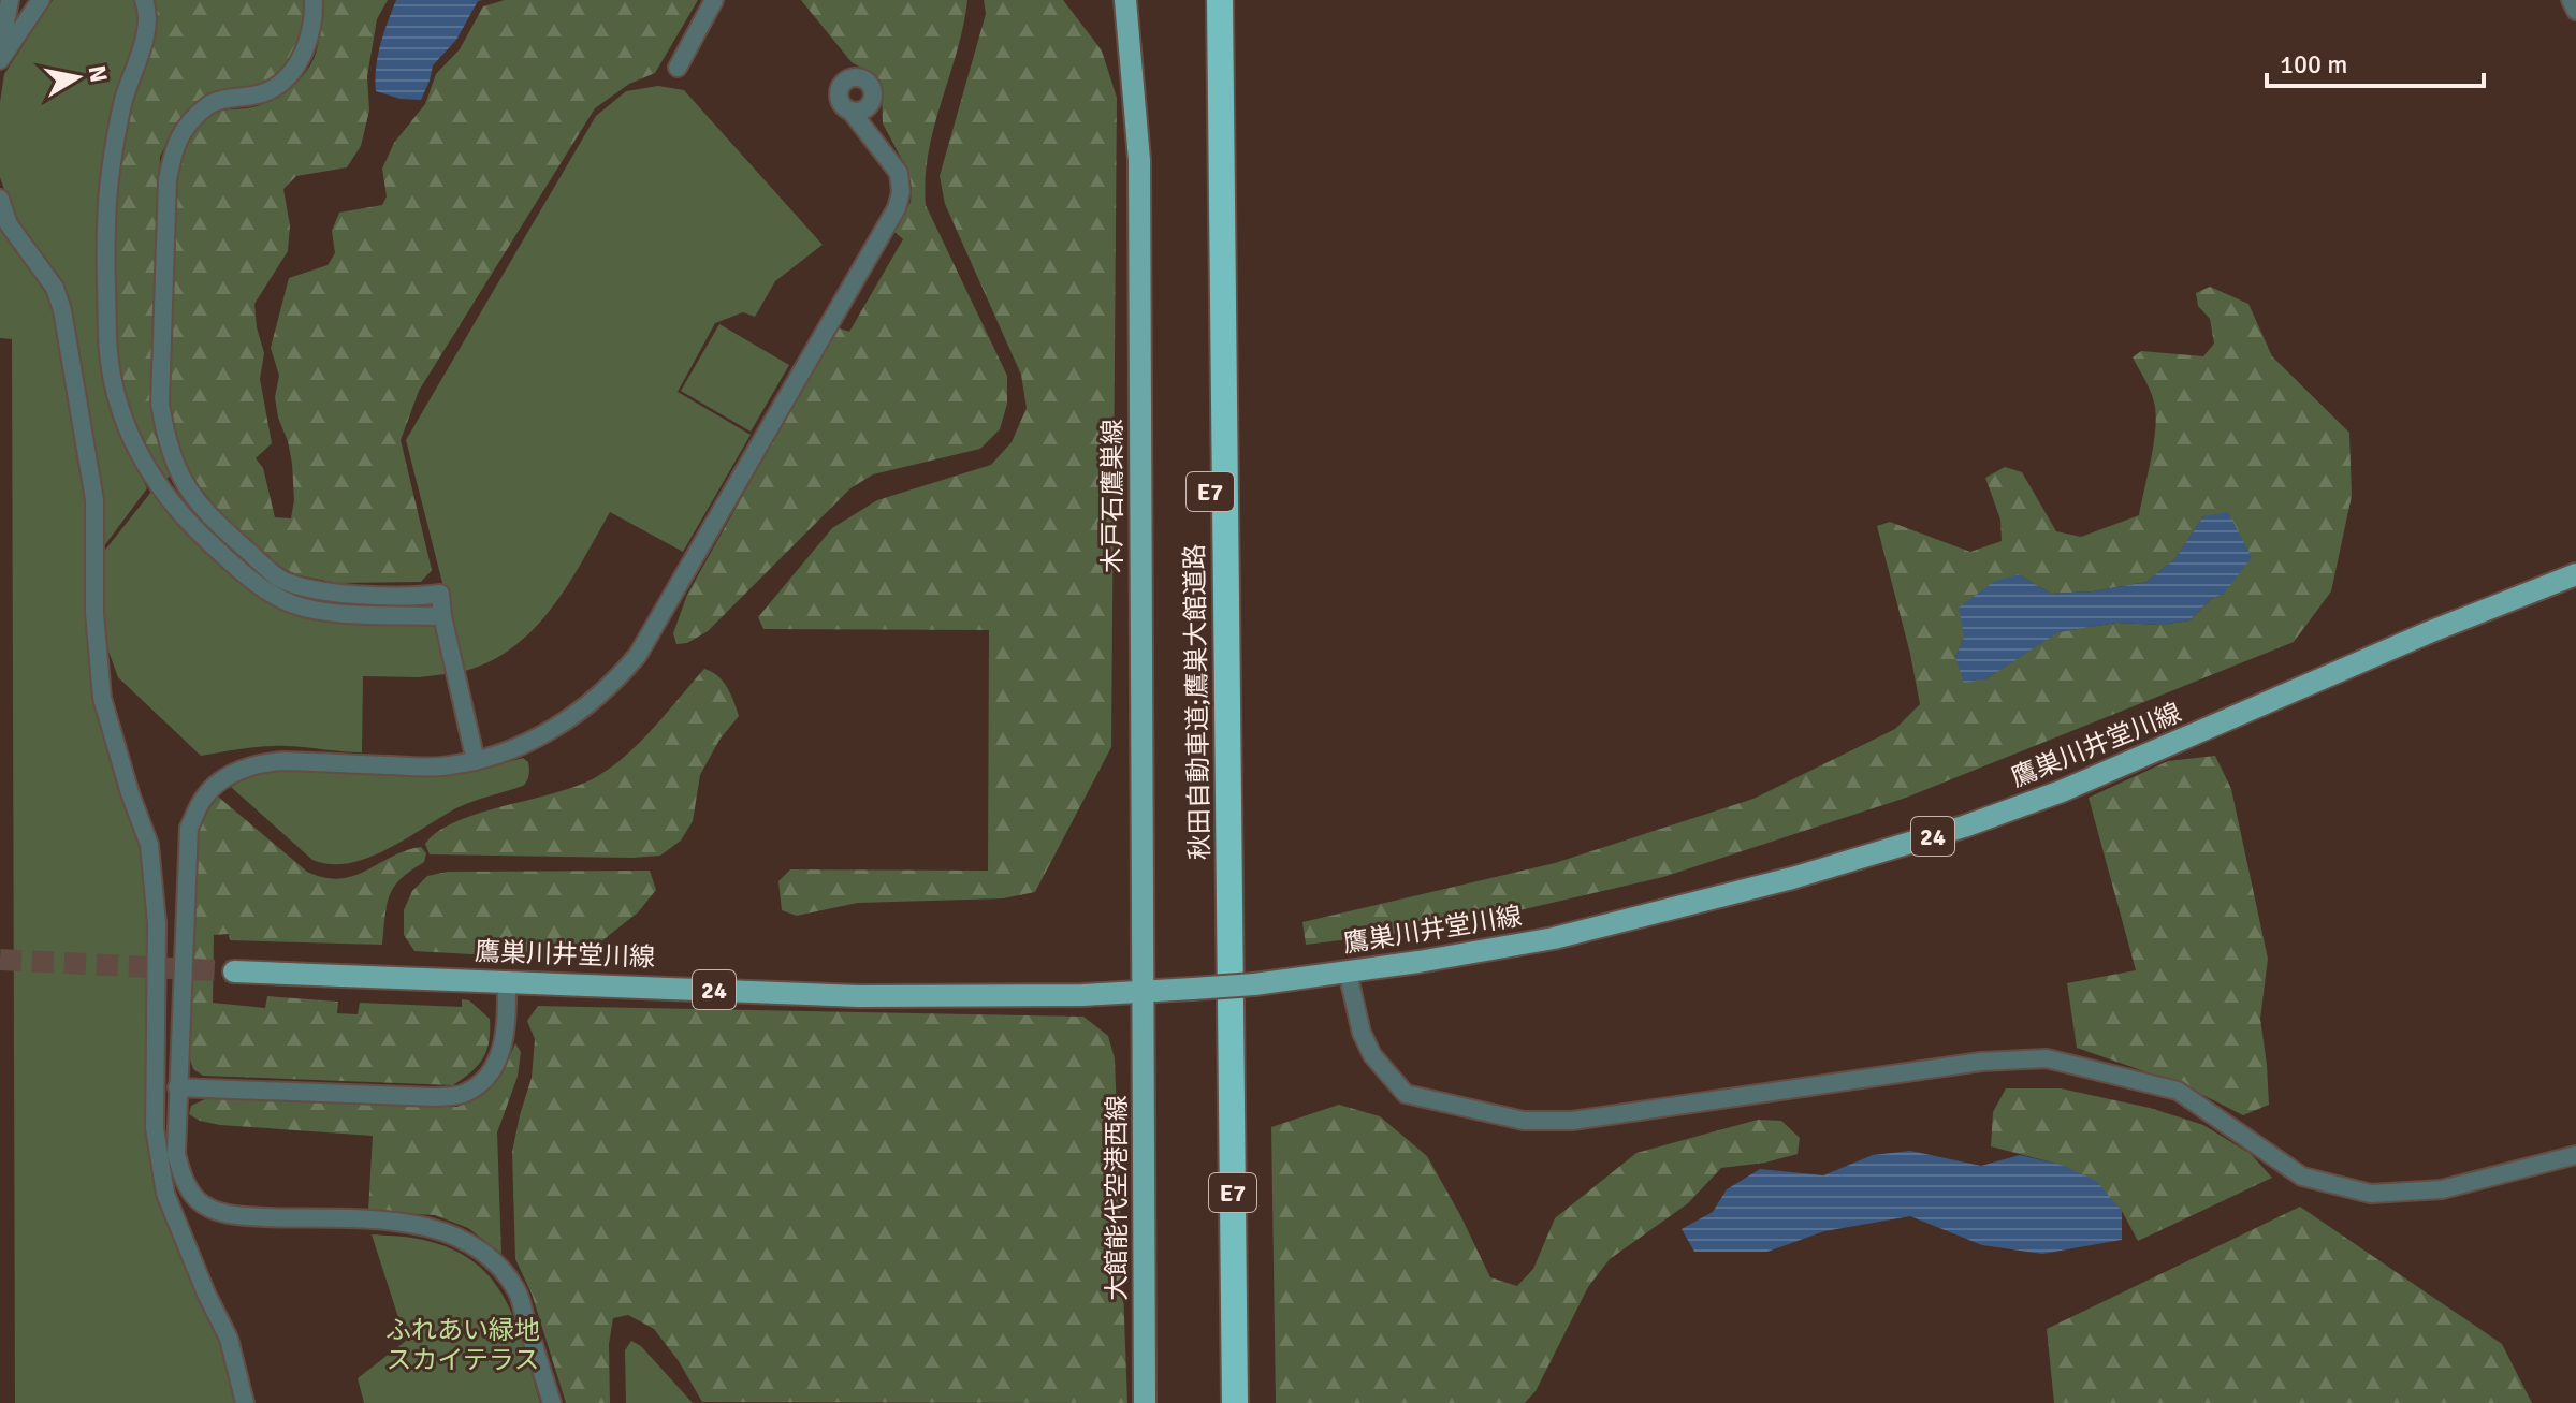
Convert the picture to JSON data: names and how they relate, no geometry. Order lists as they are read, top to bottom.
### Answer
{
  "streets": {
    "highway": ["E7", "秋田自動車道;鷹巣大館道路"],
    "main road": [
      "木戸石鷹巣線",
      "鷹巣川井堂川線",
      "24",
      "大館能代空港西線"
    ]
  },
  "crossings": [
    ["木戸石鷹巣線", "鷹巣川井堂川線"],
    ["木戸石鷹巣線", "大館能代空港西線"],
    ["鷹巣川井堂川線", "大館能代空港西線"]
  ],
  "parks": ["ふれあい緑地 スカイテラス"],
  "scale_bar": "100 m",
  "north": "right"
}
